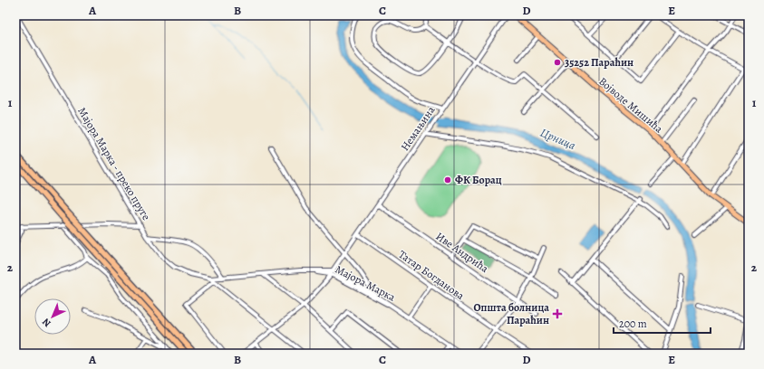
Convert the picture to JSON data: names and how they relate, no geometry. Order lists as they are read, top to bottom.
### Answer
{
  "streets": {
    "main road": ["Војводе Мишића"],
    "street": [
      "Немањина",
      "Мајора Марка - преко пруге",
      "Иве Андрића",
      "Татар Богданова",
      "Мајора Марка"
    ]
  },
  "crossings": [
    ["Немањина", "Иве Андрића"],
    ["Немањина", "Татар Богданова"],
    ["Немањина", "Мајора Марка"],
    ["Мајора Марка - преко пруге", "Мајора Марка"]
  ],
  "water": ["Црница"],
  "places": {
    "other": ["35252 Параћин", "ФК Борац"],
    "health": ["Општа болница Параћин"]
  },
  "scale_bar": "200 m",
  "north": "bottom left",
  "grid": {
    "columns": [
      "A",
      "B",
      "C",
      "D",
      "E"
    ],
    "rows": ["1", "2"]
  }
}
